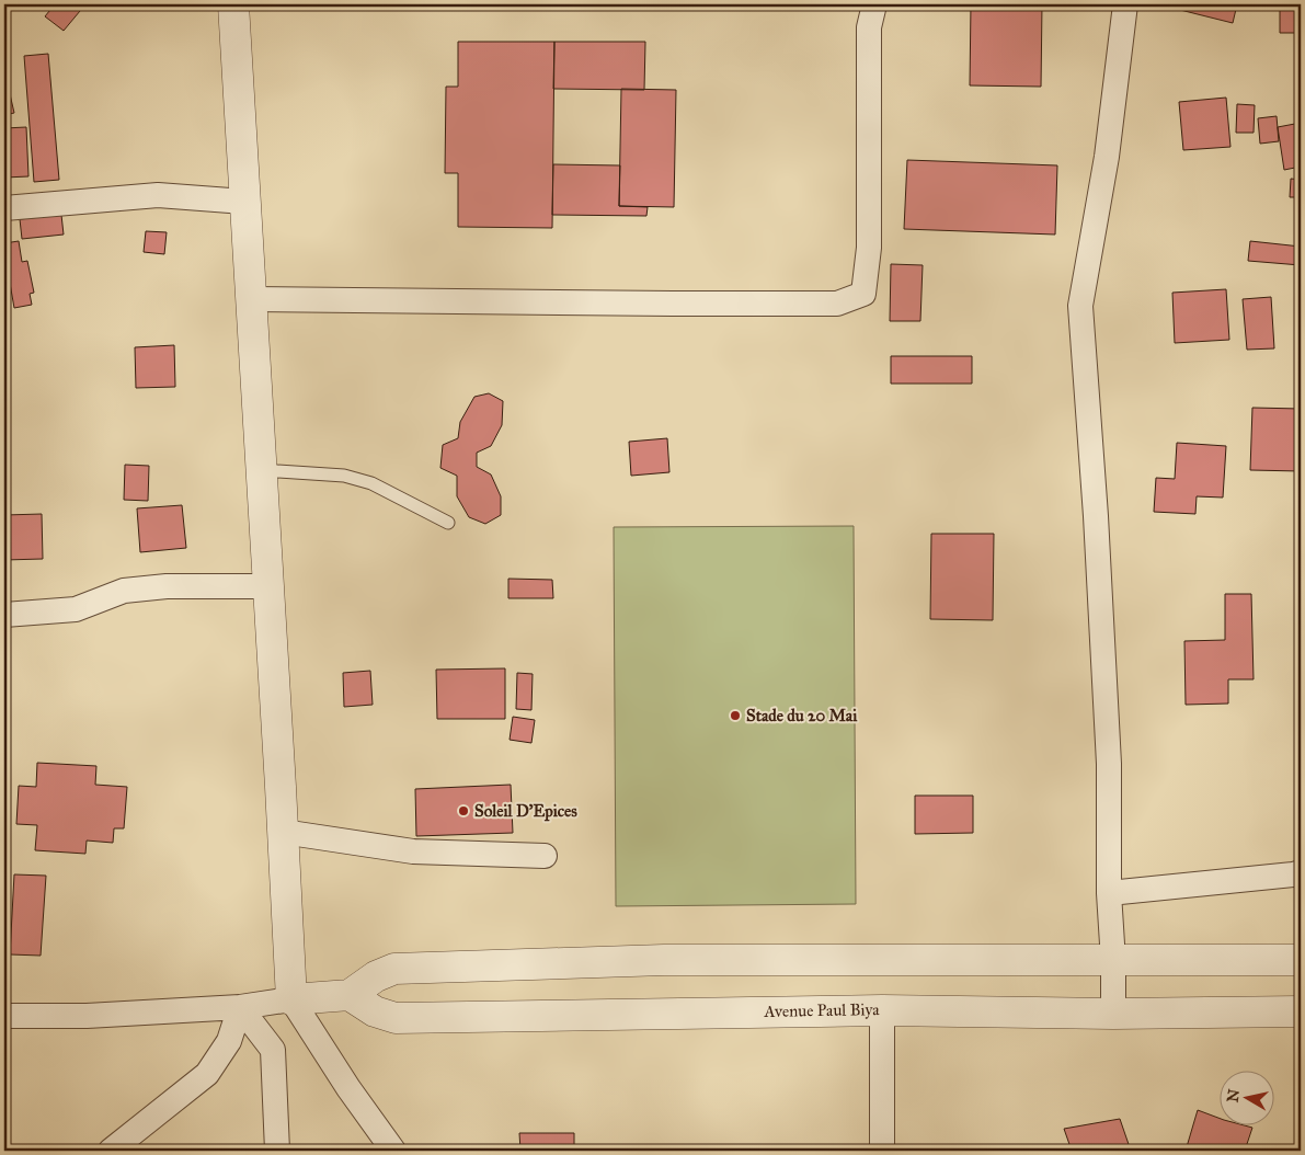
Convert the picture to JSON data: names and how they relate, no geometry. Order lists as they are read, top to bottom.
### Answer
{
  "streets": {
    "street": ["Avenue Paul Biya"]
  },
  "places": ["Stade du 20 Mai", "Soleil D'Epices"],
  "north": "left"
}
